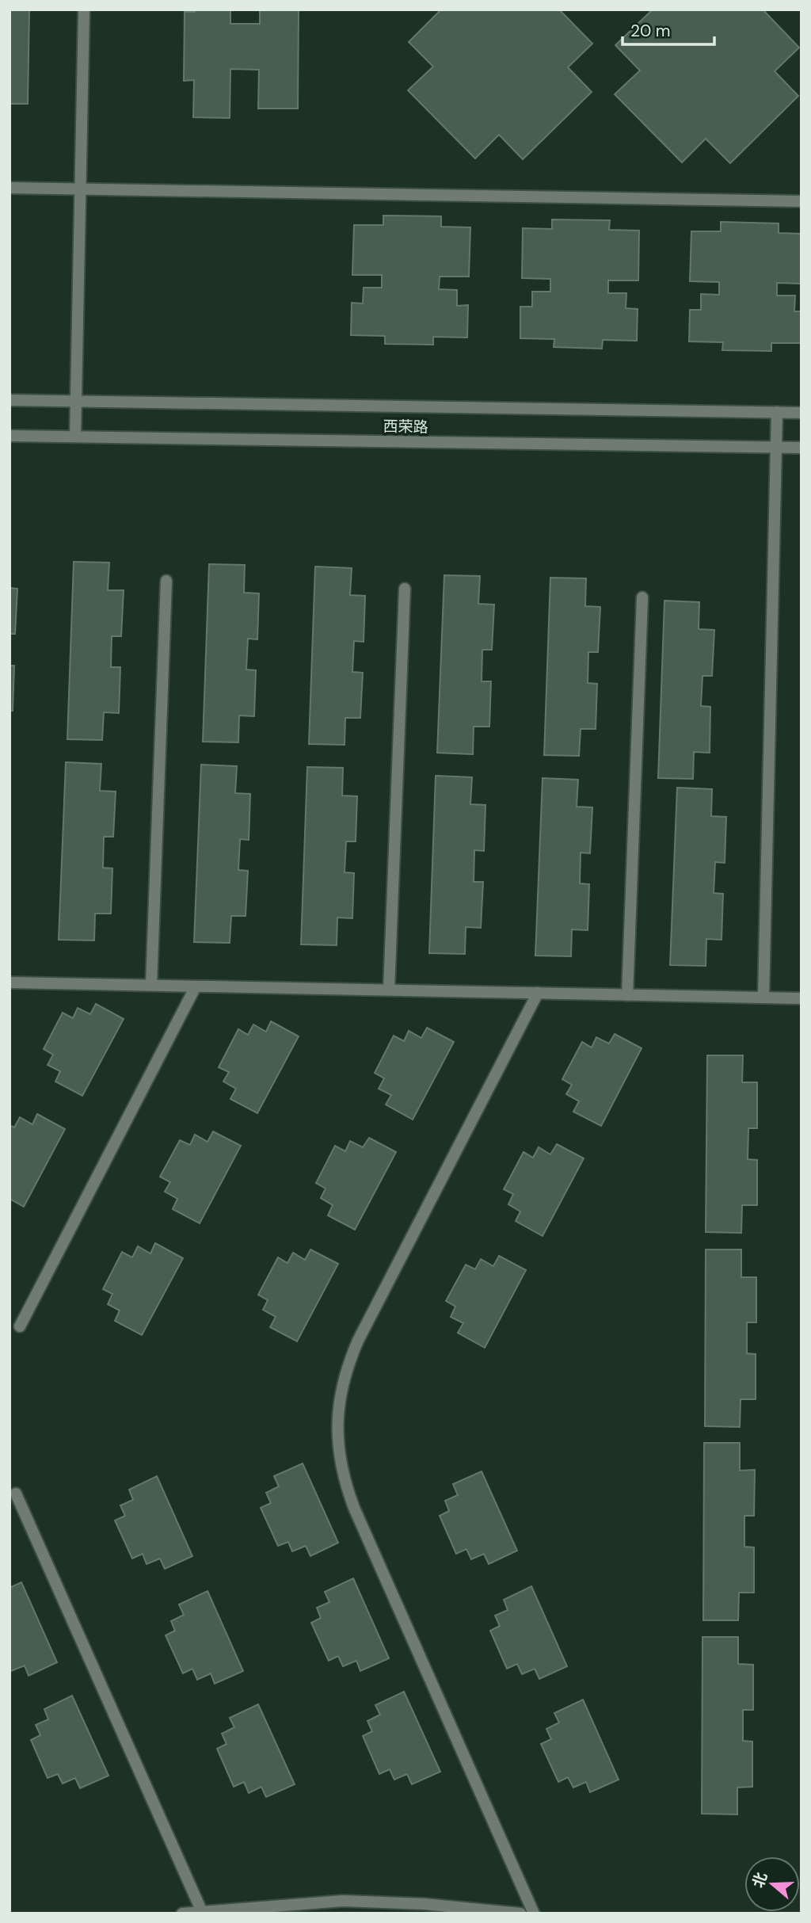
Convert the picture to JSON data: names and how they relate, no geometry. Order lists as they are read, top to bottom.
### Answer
{
  "streets": {
    "street": ["西荣路"]
  },
  "scale_bar": "20 m",
  "north": "left"
}
